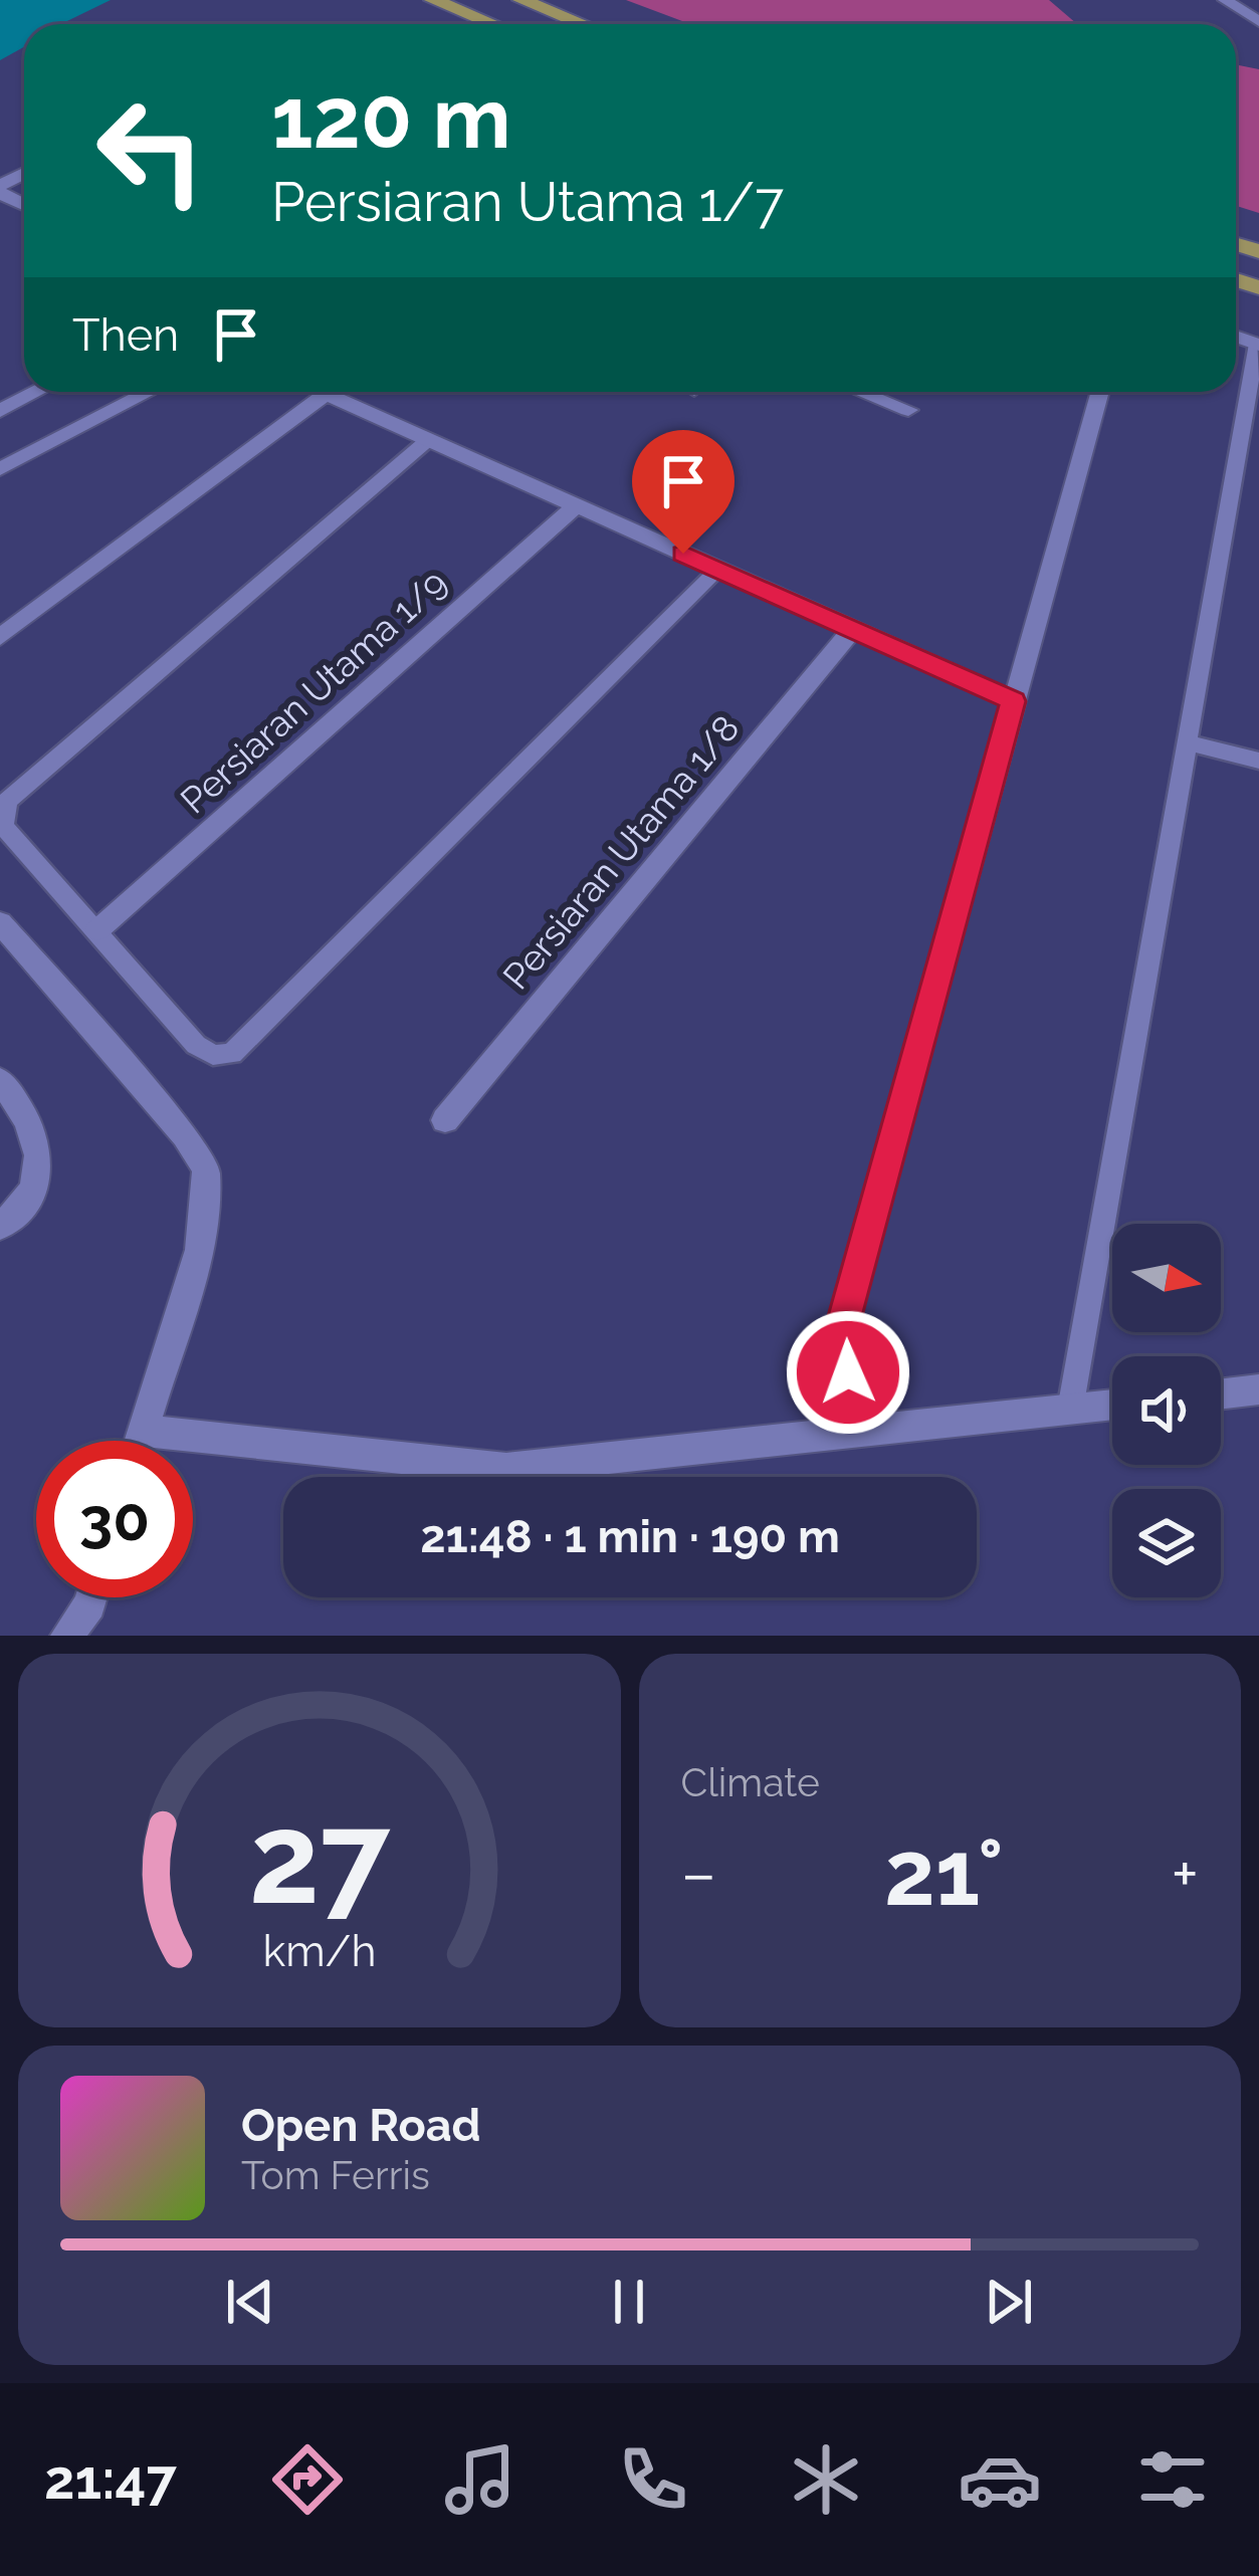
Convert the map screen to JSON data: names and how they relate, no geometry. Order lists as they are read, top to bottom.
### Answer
{
  "streets": {
    "street": ["Persiaran Utama 1/9", "Persiaran Utama 1/8"]
  },
  "north": "right",
  "page": {
    "turn": ["120 m", "Persiaran Utama 1/7"],
    "then": "Then",
    "limit": "30",
    "trip": "21:48 · 1 min · 190 m",
    "tile": "Climate",
    "heat": ["−", "21°", "+"],
    "song": ["Open Road", "Tom Ferris"],
    "tabs": "21:47",
    "gauge": ["27", "km/h"]
  }
}
